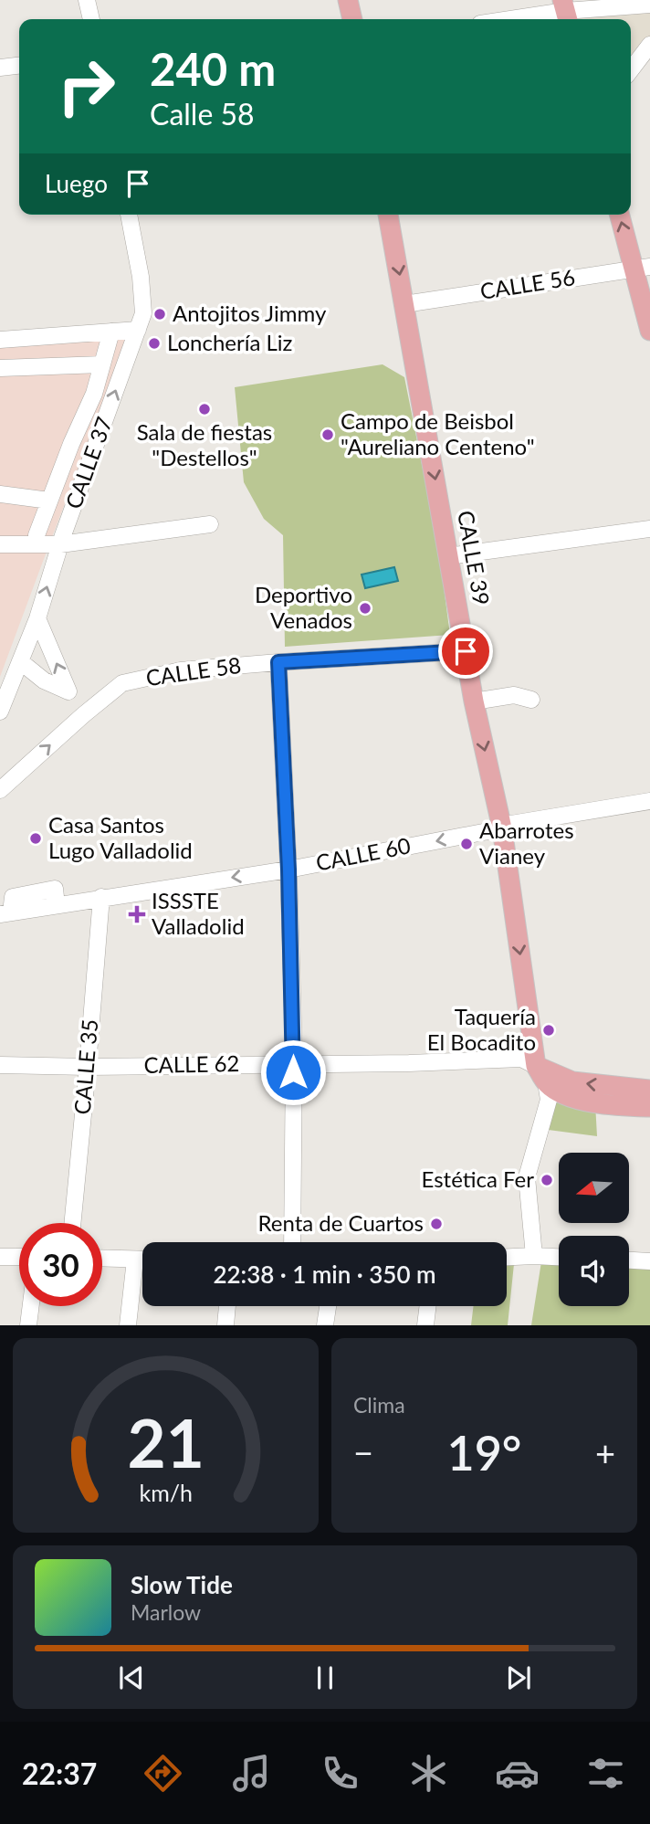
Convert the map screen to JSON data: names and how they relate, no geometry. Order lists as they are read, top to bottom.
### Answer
{
  "streets": {
    "main road": ["CALLE 39"],
    "street": [
      "CALLE 56",
      "CALLE 37",
      "CALLE 58",
      "CALLE 60",
      "CALLE 62",
      "CALLE 35"
    ]
  },
  "crossings": [
    ["CALLE 56", "CALLE 39"],
    ["CALLE 39", "CALLE 58"],
    ["CALLE 39", "CALLE 60"],
    ["CALLE 39", "CALLE 62"],
    ["CALLE 60", "CALLE 35"],
    ["CALLE 62", "CALLE 35"]
  ],
  "one_way": ["CALLE 39", "CALLE 60"],
  "places": {
    "other": [
      "Antojitos Jimmy",
      "Lonchería Liz",
      "Sala de fiestas \"Destellos\"",
      "Campo de Beisbol \"Aureliano Centeno\"",
      "Deportivo Venados",
      "Casa Santos Lugo Valladolid",
      "Abarrotes Vianey",
      "Taquería El Bocadito",
      "Estética Fer",
      "Renta de Cuartos"
    ],
    "health": ["ISSSTE Valladolid"]
  },
  "north": "left",
  "page": {
    "turn": ["240 m", "Calle 58"],
    "then": "Luego",
    "limit": "30",
    "trip": "22:38 · 1 min · 350 m",
    "tile": "Clima",
    "heat": ["−", "19°", "+"],
    "song": ["Slow Tide", "Marlow"],
    "tabs": "22:37",
    "gauge": ["21", "km/h"]
  }
}
